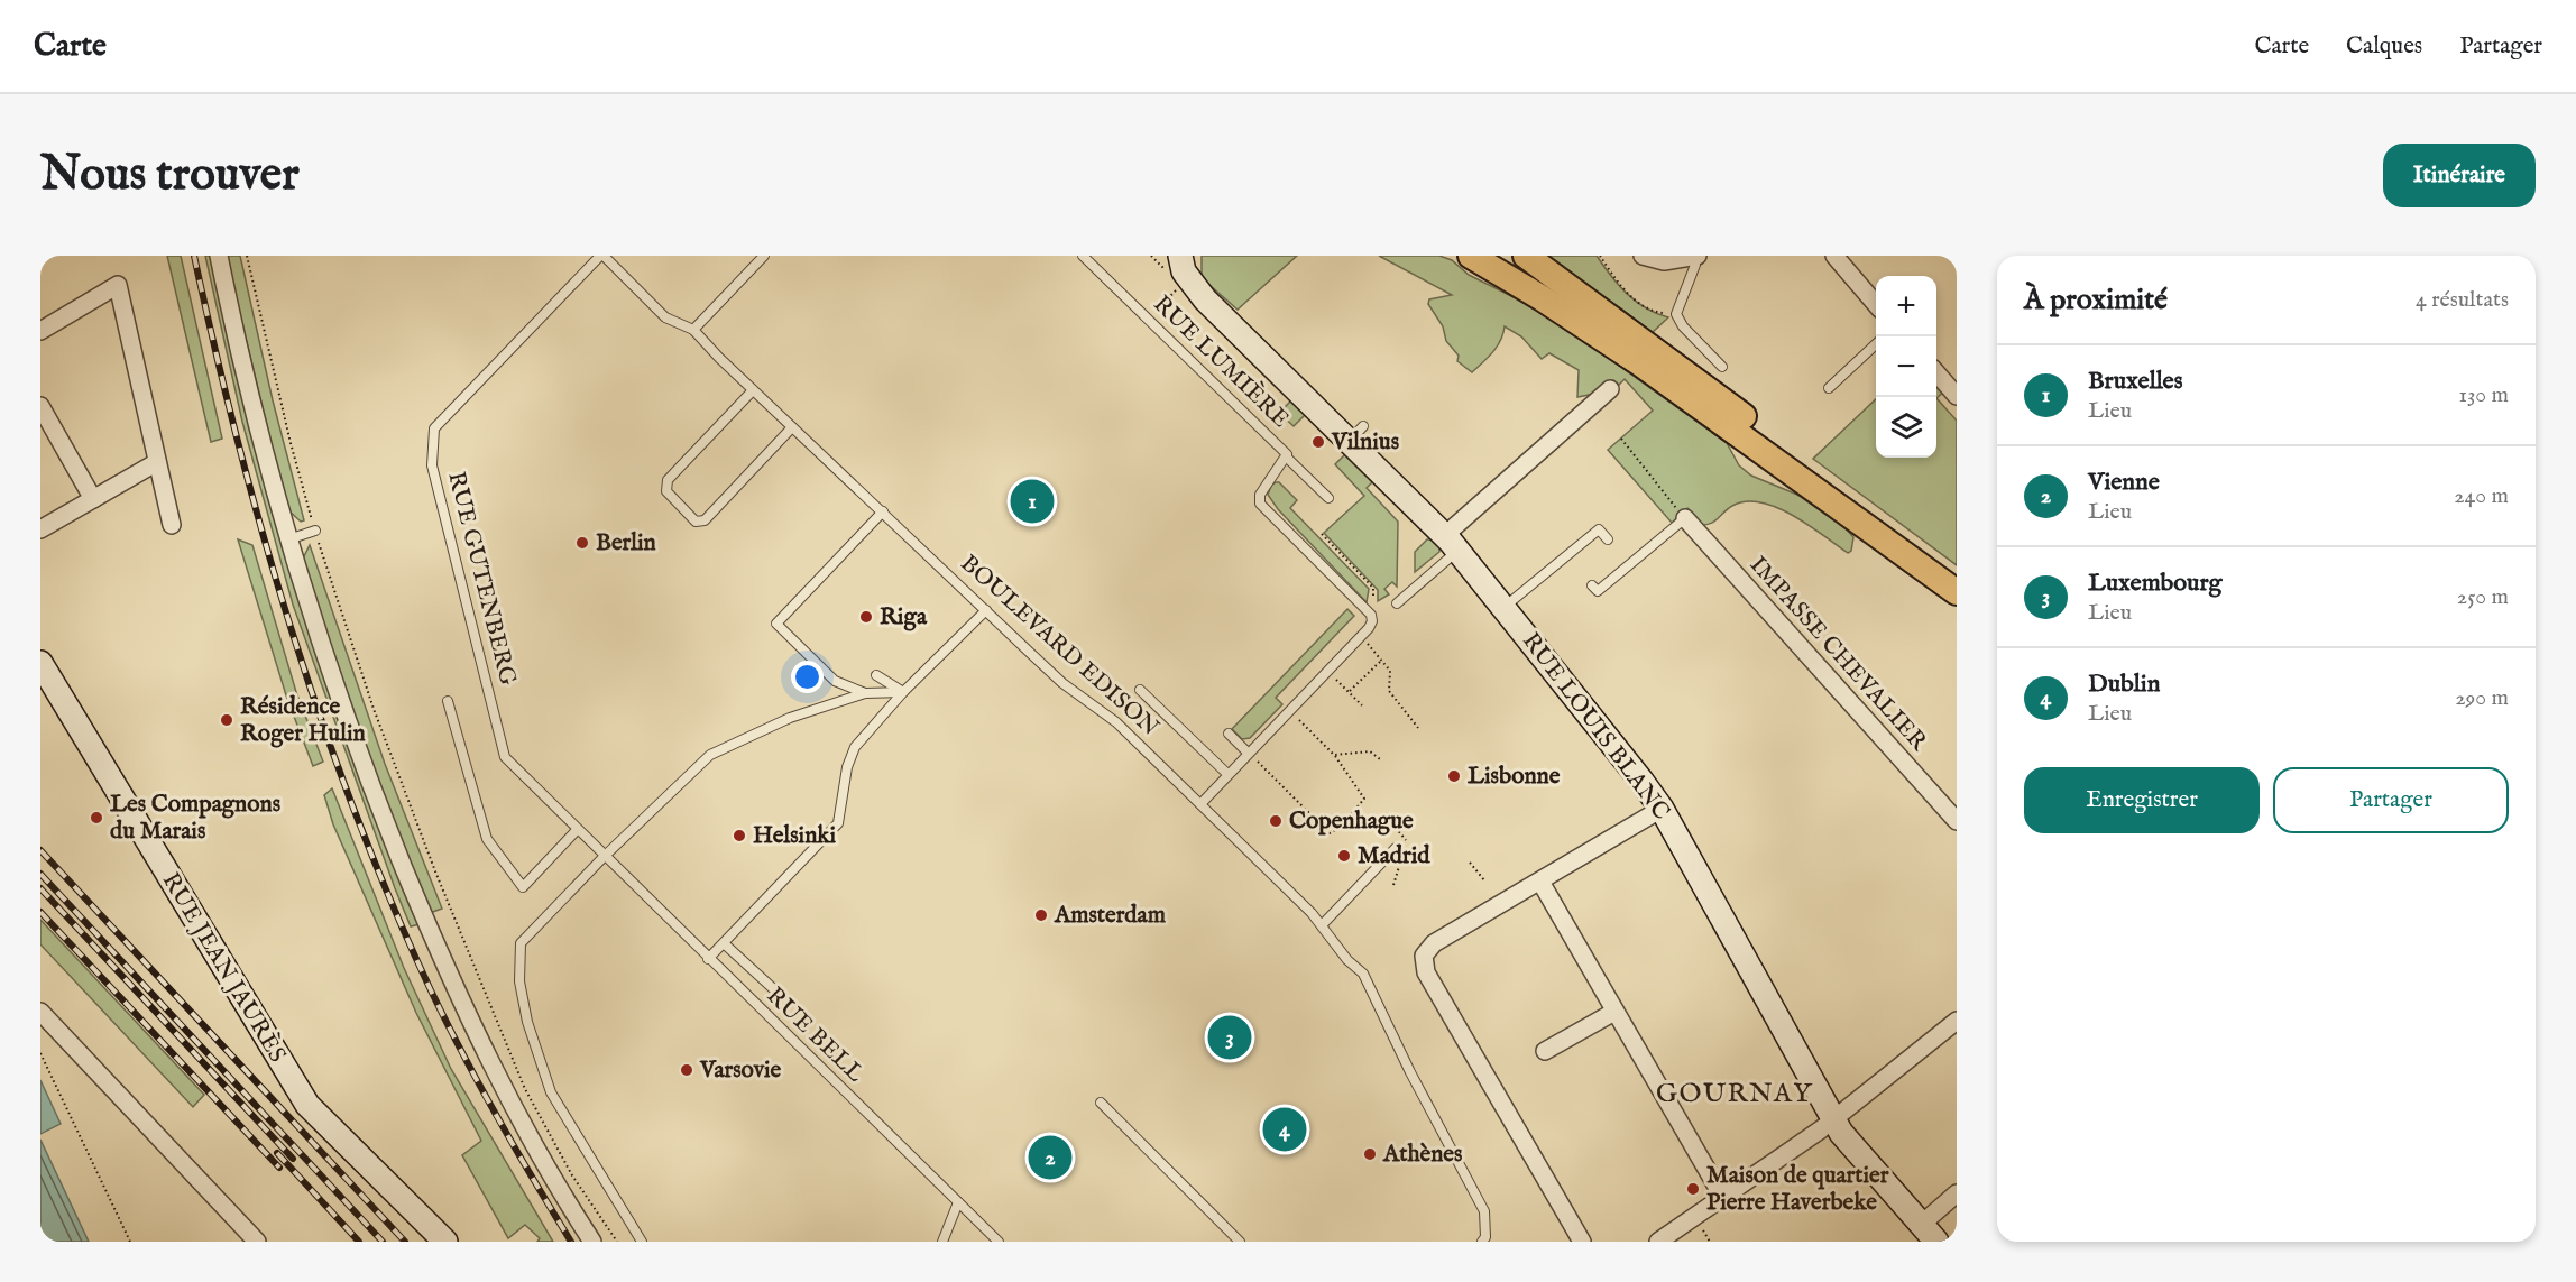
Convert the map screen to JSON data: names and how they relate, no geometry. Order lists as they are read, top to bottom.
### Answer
{
  "streets": {
    "street": ["IMPASSE CHEVALIER", "RUE LOUIS BLANC", "RUE JEAN JAURÈS"],
    "lane": [
      "RUE LUMIÈRE",
      "RUE GUTENBERG",
      "BOULEVARD EDISON",
      "RUE BELL"
    ]
  },
  "crossings": [
    ["RUE GUTENBERG", "RUE BELL"]
  ],
  "districts": ["GOURNAY"],
  "places": [
    "Vilnius",
    "Berlin",
    "Riga",
    "Résidence Roger Hulin",
    "Lisbonne",
    "Les Compagnons du Marais",
    "Copenhague",
    "Helsinki",
    "Madrid",
    "Amsterdam",
    "Varsovie",
    "Athènes",
    "Maison de quartier Pierre Haverbeke"
  ],
  "page": {
    "header": "Carte",
    "nav": ["Carte", "Calques", "Partager"],
    "buttons": [
      "Itinéraire",
      ["Enregistrer", "Partager"]
    ],
    "title": "Nous trouver",
    "heading": ["À proximité", "4 résultats"],
    "map_buttons": ["+", "−"],
    "list": [
      {
        "mark": "1",
        "name": "Bruxelles",
        "note": "Lieu",
        "value": "130 m"
      },
      {
        "mark": "2",
        "name": "Vienne",
        "note": "Lieu",
        "value": "240 m"
      },
      {
        "mark": "3",
        "name": "Luxembourg",
        "note": "Lieu",
        "value": "250 m"
      },
      {
        "mark": "4",
        "name": "Dublin",
        "note": "Lieu",
        "value": "290 m"
      }
    ],
    "pins": [
      "1",
      "3",
      "4",
      "2"
    ]
  }
}
